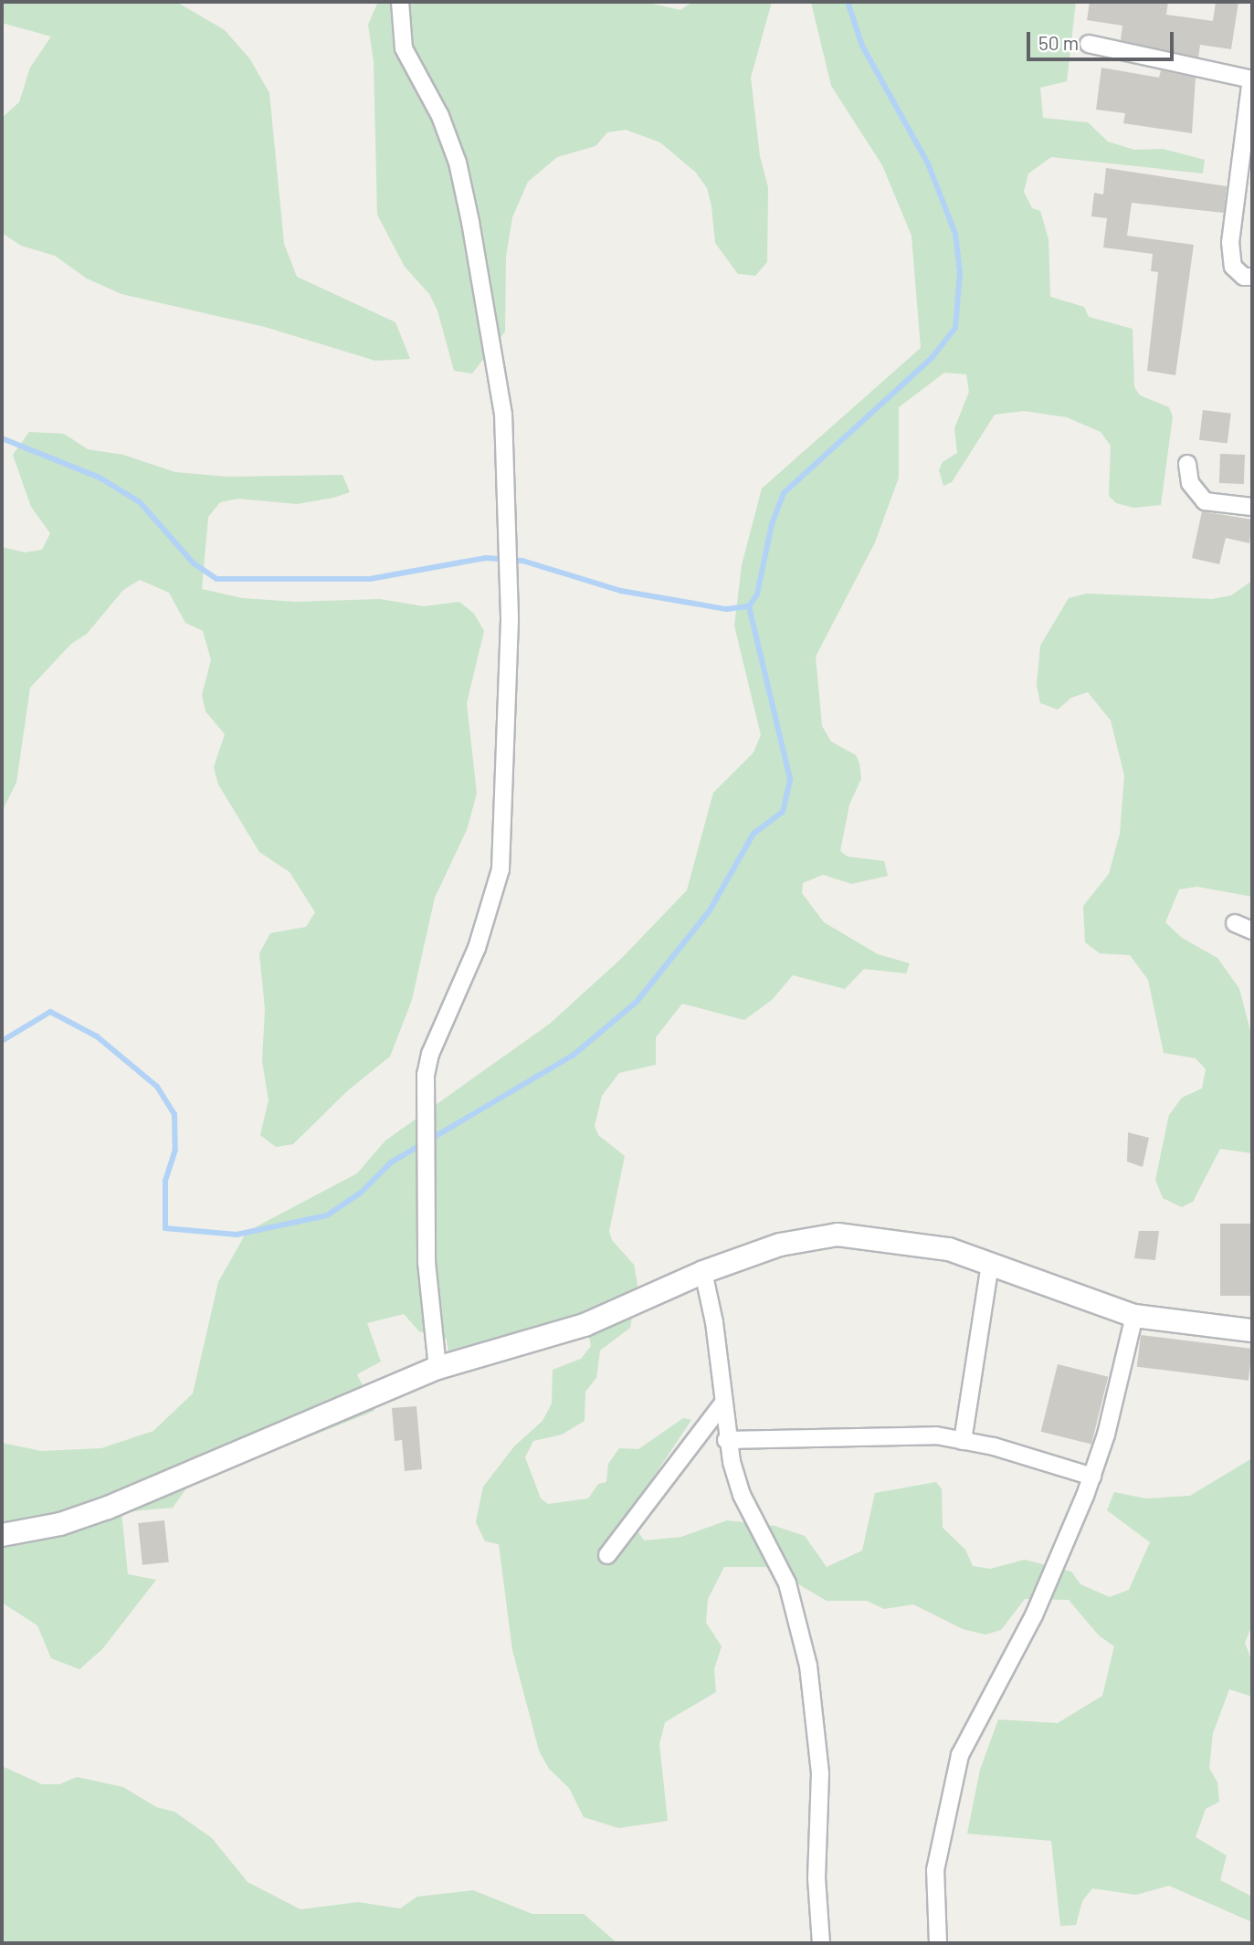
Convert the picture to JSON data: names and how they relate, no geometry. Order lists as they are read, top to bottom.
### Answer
{
  "scale_bar": "50 m"
}
